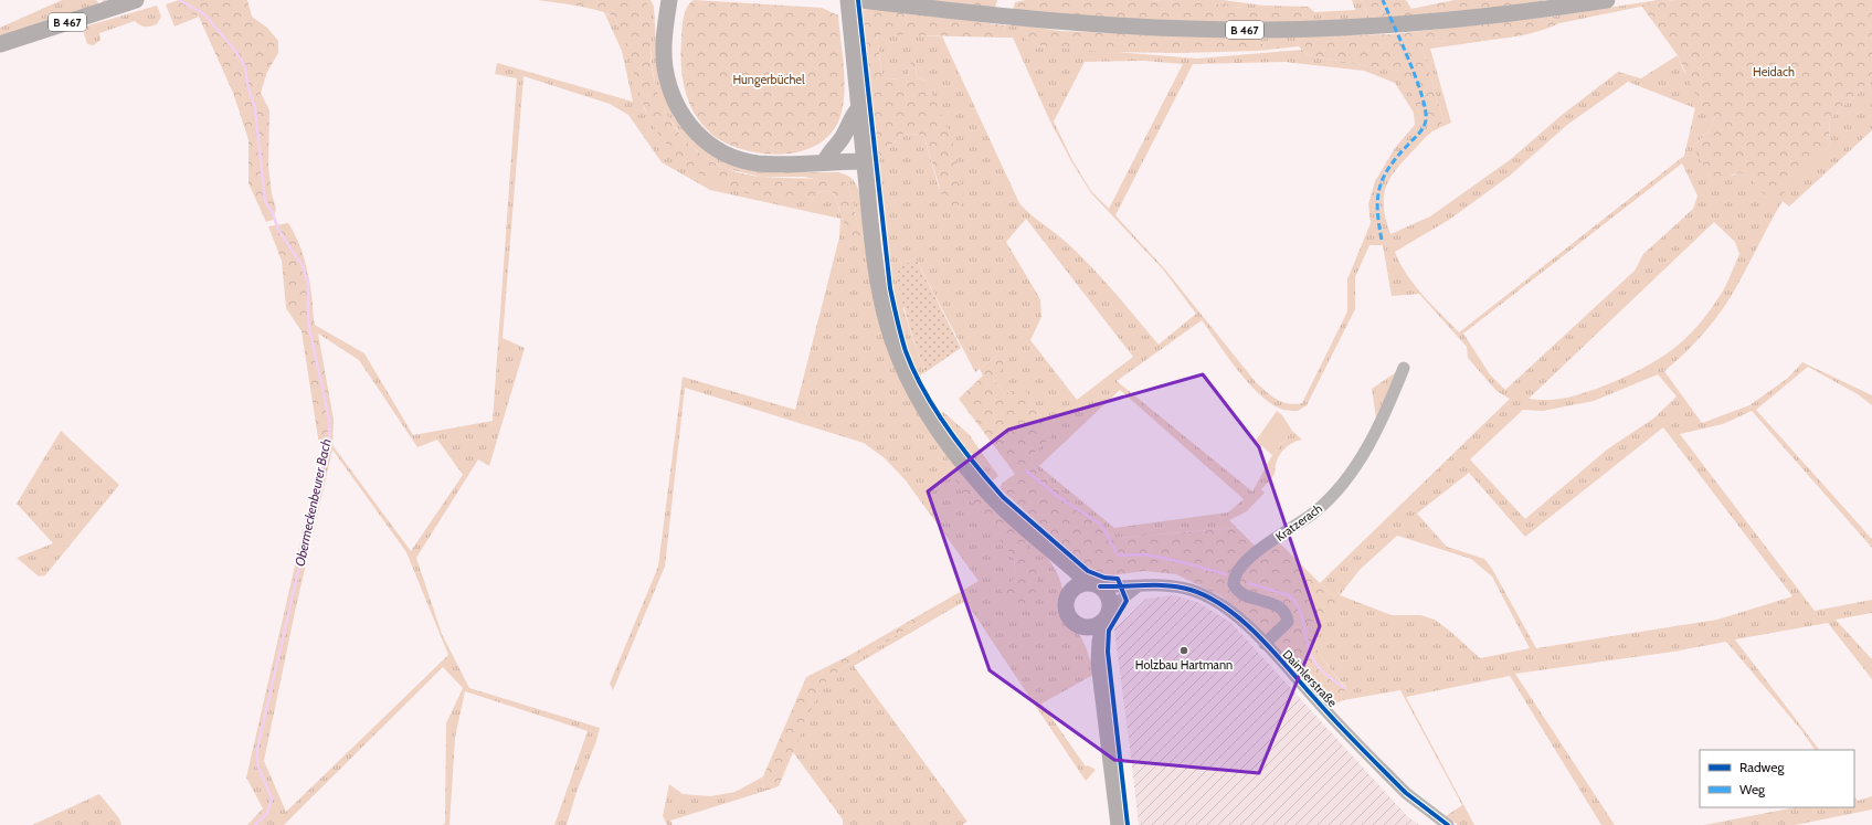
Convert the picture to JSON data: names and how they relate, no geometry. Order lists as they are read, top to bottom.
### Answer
{
  "streets": {
    "main road": ["B 467"],
    "street": ["Kratzerach", "Daimlerstraße"]
  },
  "crossings": [
    ["Kratzerach", "Daimlerstraße"]
  ],
  "water": ["Obermeckenbeurer Bach"],
  "parks": ["Heidach", "Hungerbüchel"],
  "places": ["Holzbau Hartmann"],
  "legend": ["Radweg", "Weg"]
}
